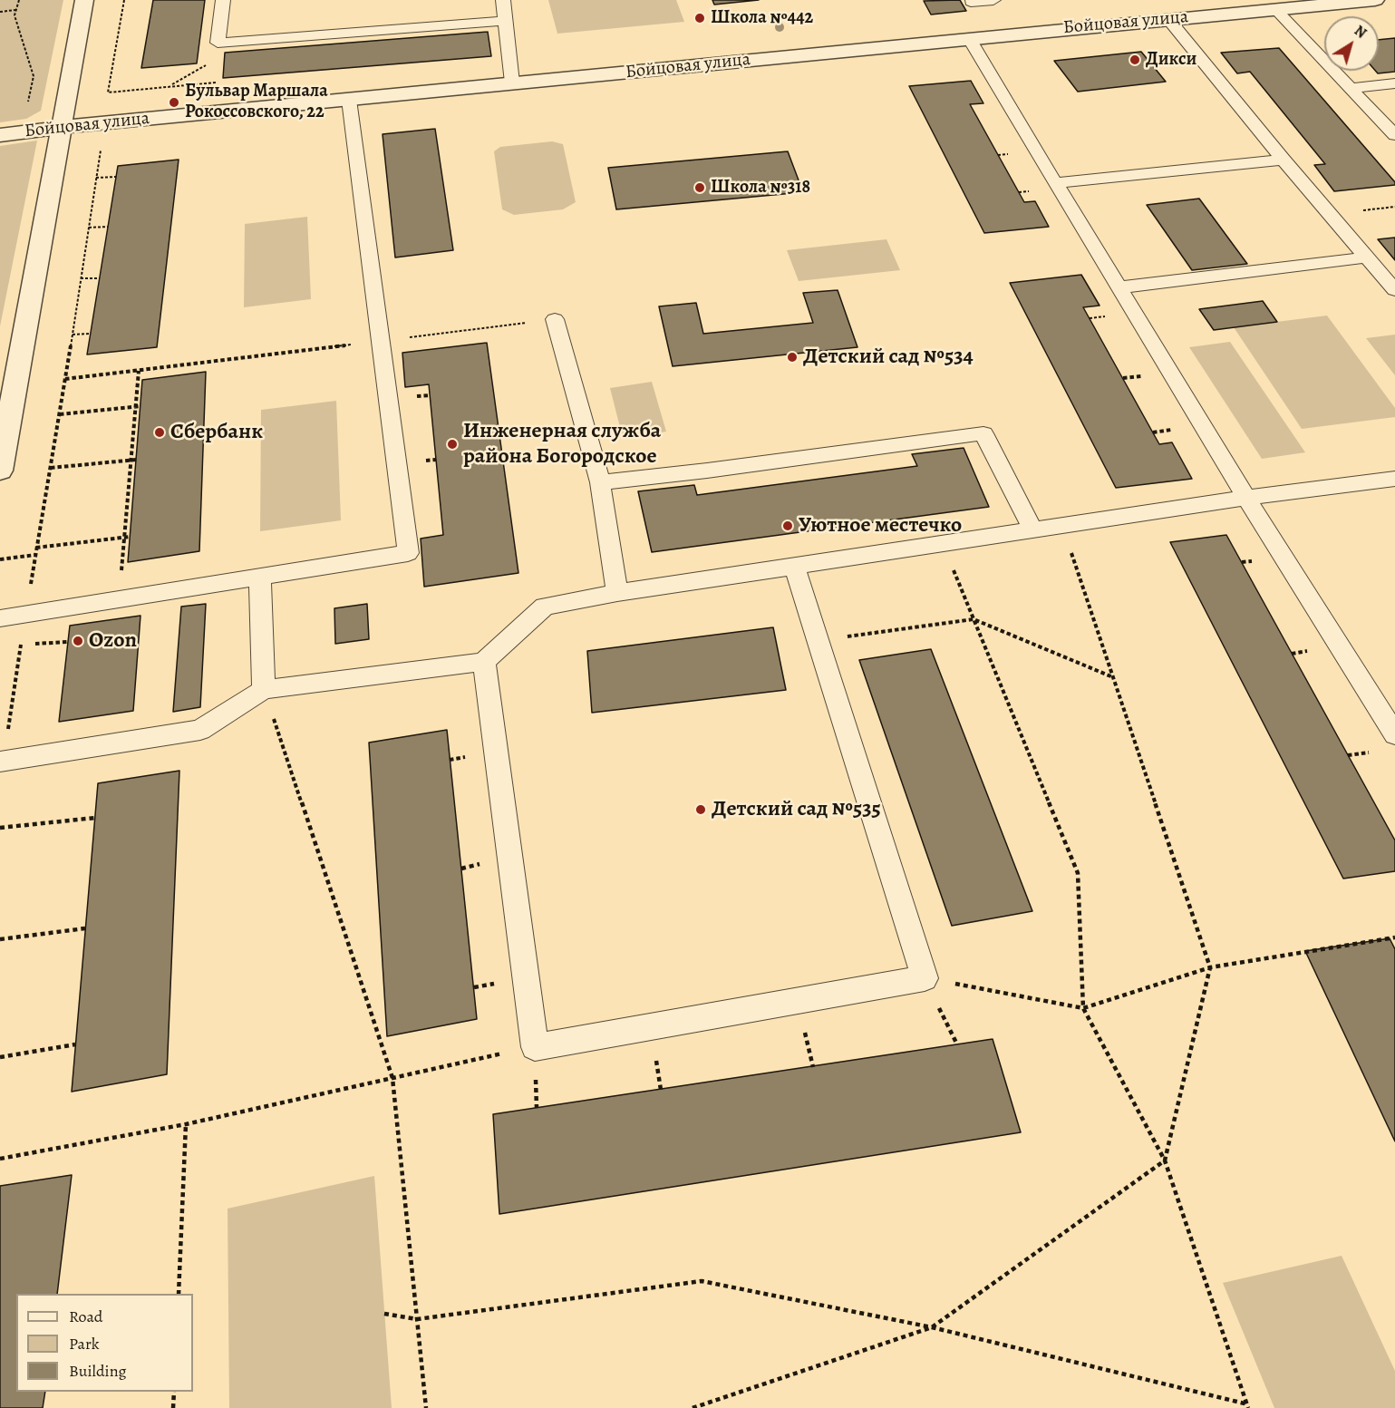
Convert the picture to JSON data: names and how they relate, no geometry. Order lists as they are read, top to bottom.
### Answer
{
  "streets": {
    "street": ["Бойцовая улица"]
  },
  "places": [
    "Школа №442",
    "Дикси",
    "Бульвар Маршала Рокоссовского, 22",
    "Школа №318",
    "Детский сад №534",
    "Сбербанк",
    "Инженерная служба района Богородское",
    "Уютное местечко",
    "Ozon",
    "Детский сад №535"
  ],
  "legend": ["Road", "Park", "Building"],
  "north": "top right"
}
